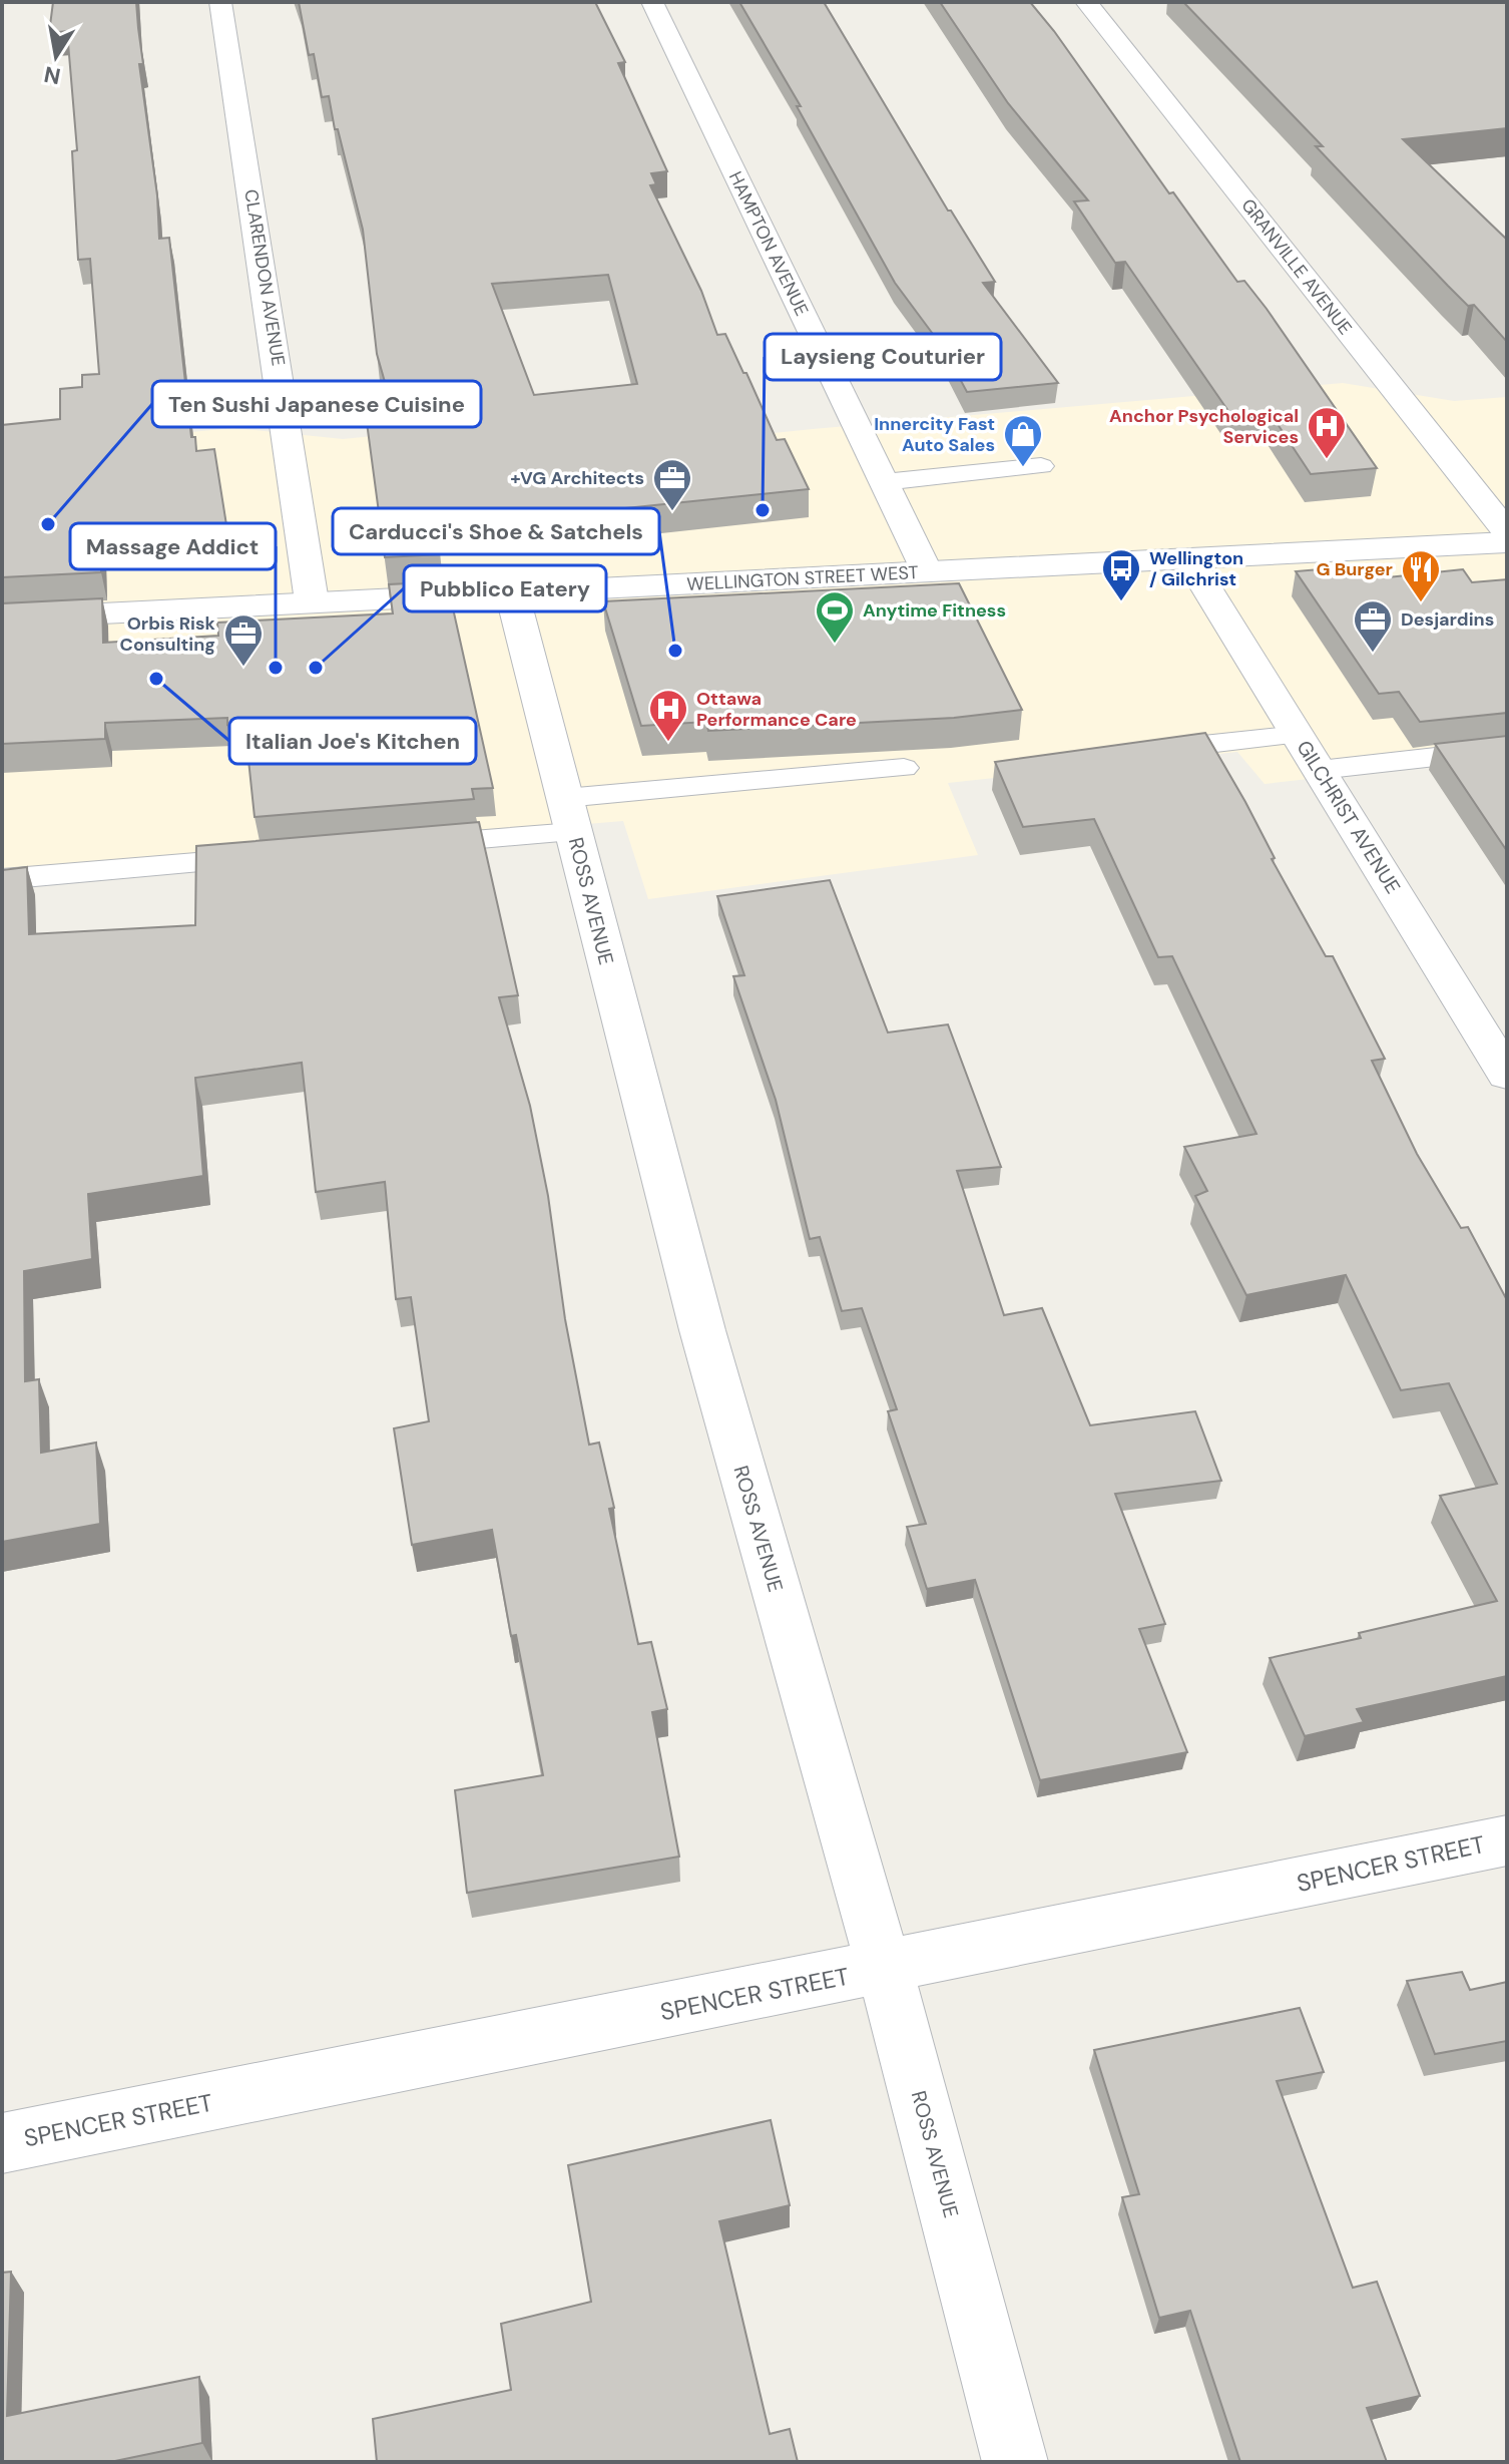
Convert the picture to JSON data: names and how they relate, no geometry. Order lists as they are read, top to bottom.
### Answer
{
  "streets": {
    "street": [
      "HAMPTON AVENUE",
      "GRANVILLE AVENUE",
      "CLARENDON AVENUE",
      "WELLINGTON STREET WEST",
      "GILCHRIST AVENUE",
      "ROSS AVENUE",
      "SPENCER STREET"
    ]
  },
  "crossings": [
    ["HAMPTON AVENUE", "WELLINGTON STREET WEST"],
    ["CLARENDON AVENUE", "WELLINGTON STREET WEST"],
    ["WELLINGTON STREET WEST", "GILCHRIST AVENUE"],
    ["WELLINGTON STREET WEST", "ROSS AVENUE"],
    ["ROSS AVENUE", "SPENCER STREET"]
  ],
  "places": {
    "hospital": ["Anchor Psychological Services", "Ottawa Performance Care"],
    "shop": ["Innercity Fast Auto Sales"],
    "other": [
      "Laysieng Couturier",
      "Ten Sushi Japanese Cuisine",
      "Carducci's Shoe & Satchels",
      "Massage Addict",
      "Pubblico Eatery",
      "Italian Joe's Kitchen"
    ],
    "office": ["+VG Architects", "Desjardins", "Orbis Risk Consulting"],
    "bus stop": ["Wellington / Gilchrist"],
    "restaurant": ["G Burger"],
    "sports": ["Anytime Fitness"]
  },
  "north": "bottom"
}
